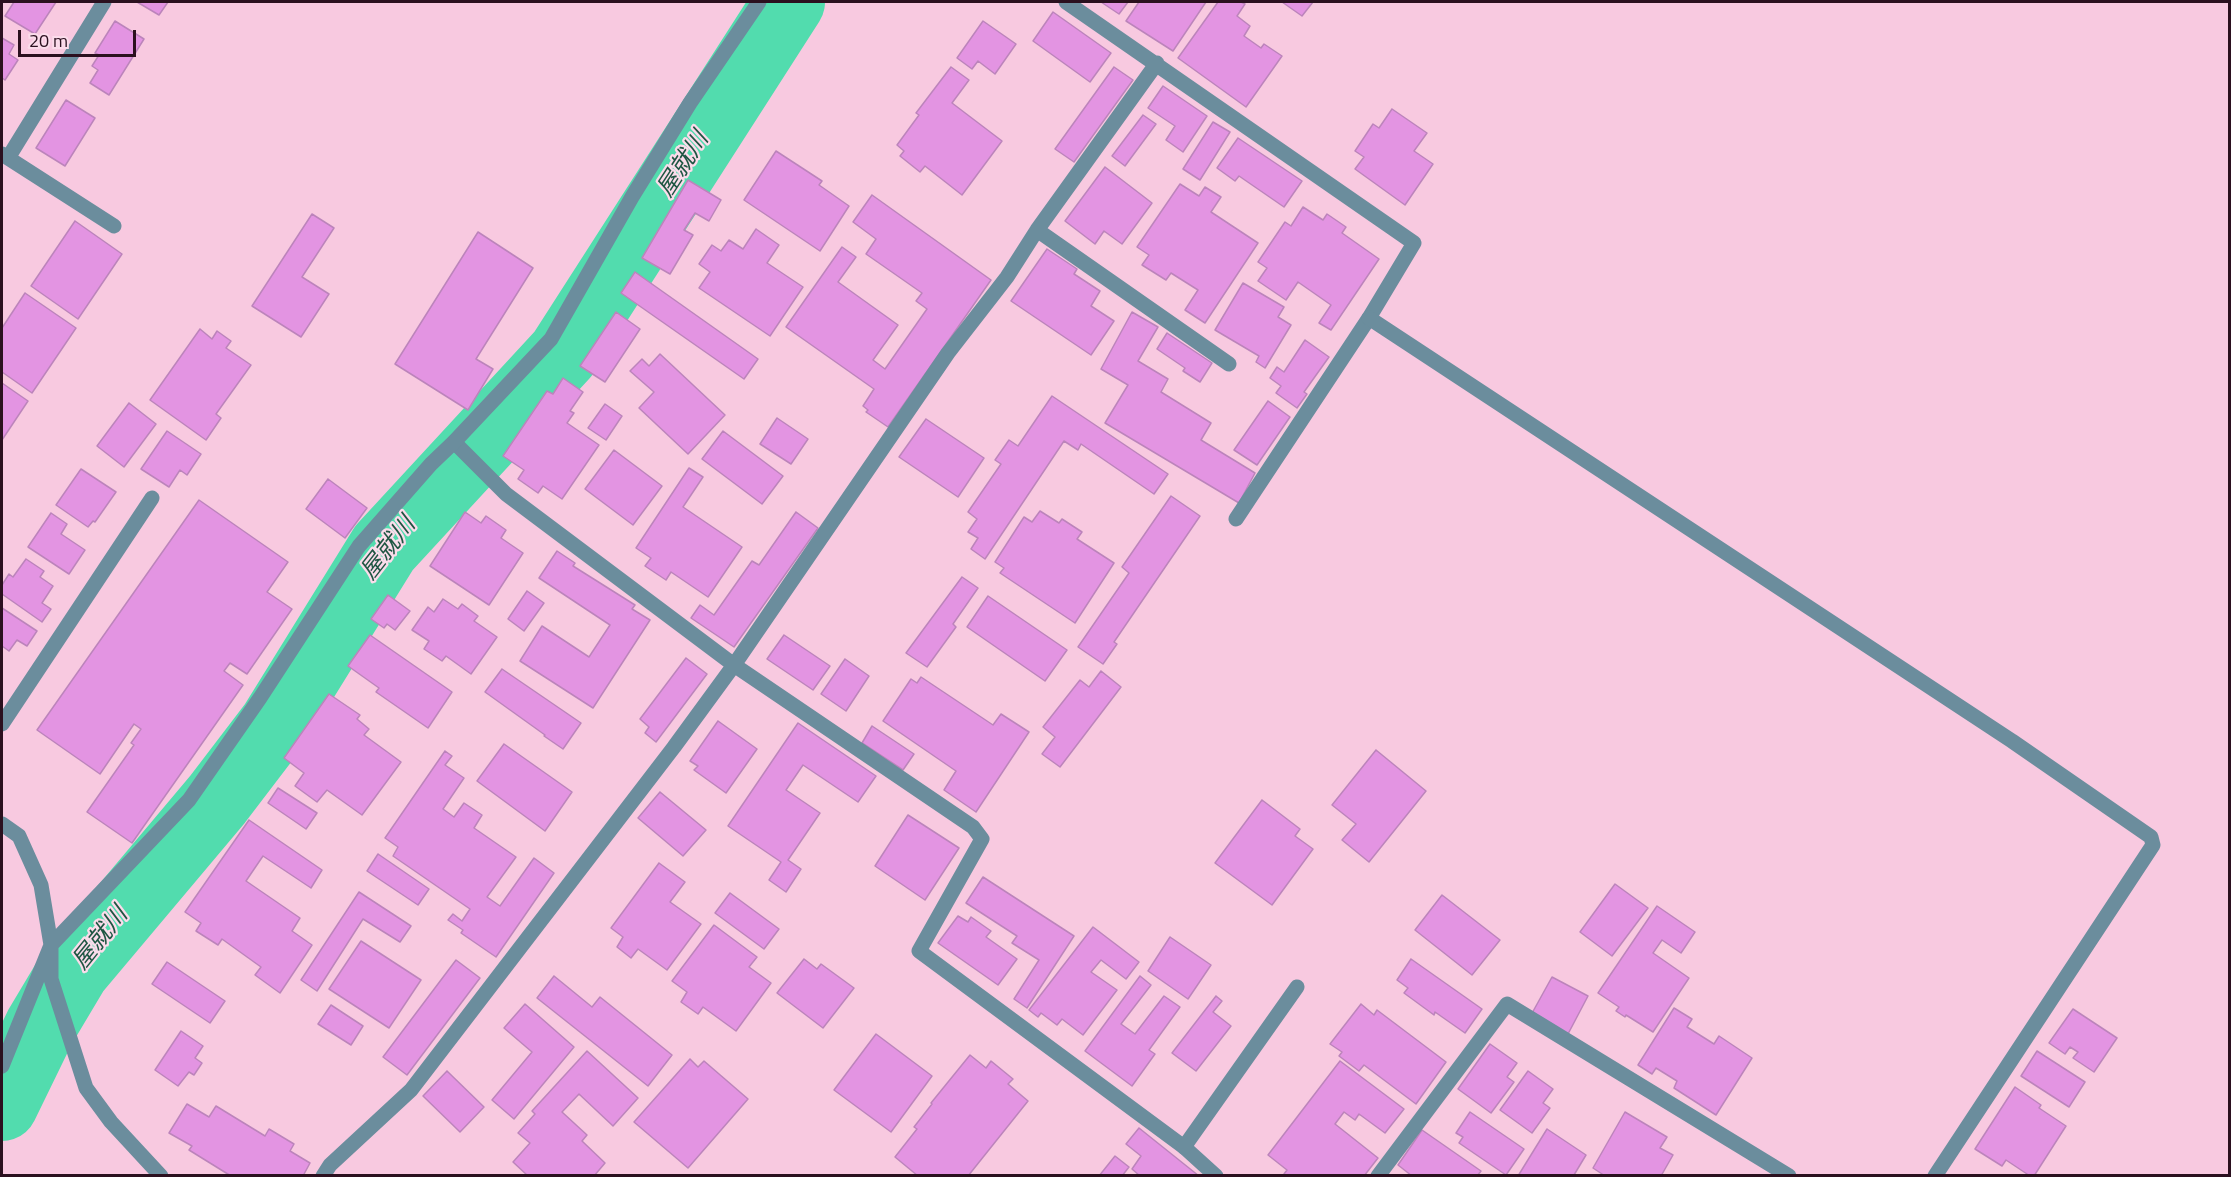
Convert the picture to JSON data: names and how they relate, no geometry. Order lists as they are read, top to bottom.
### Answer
{
  "water": ["屋就川"],
  "scale_bar": "20 m"
}
